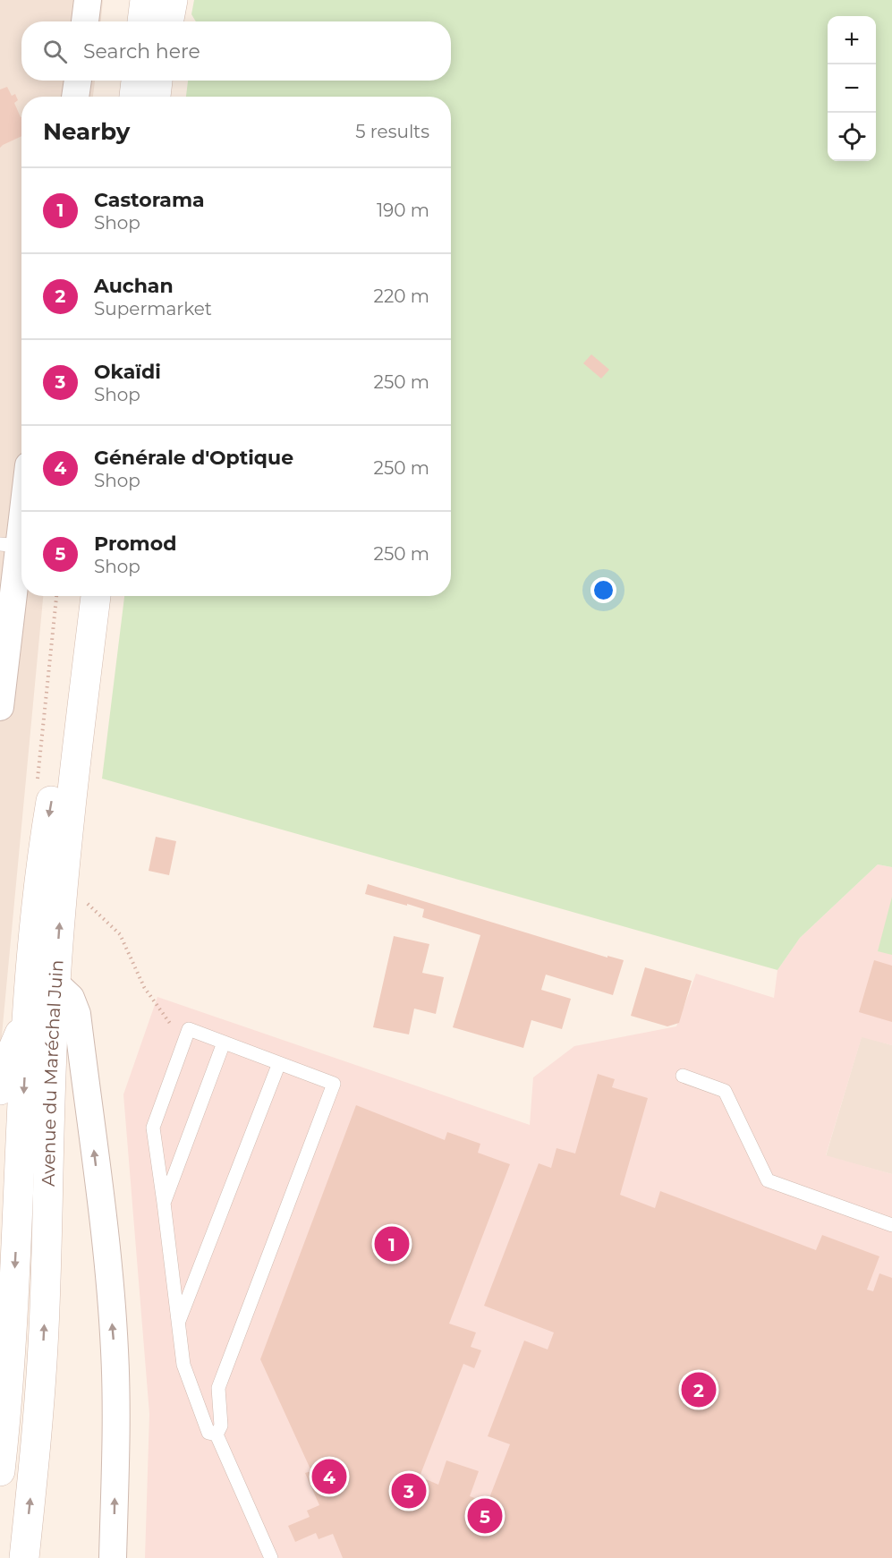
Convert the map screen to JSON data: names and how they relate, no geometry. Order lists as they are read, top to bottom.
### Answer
{
  "streets": {
    "main road": ["Avenue du Maréchal Juin"]
  },
  "page": {
    "map_buttons": ["+", "−"],
    "search": "Search here",
    "heading": ["Nearby", "5 results"],
    "list": [
      {
        "mark": "1",
        "name": "Castorama",
        "note": "Shop",
        "value": "190 m"
      },
      {
        "mark": "2",
        "name": "Auchan",
        "note": "Supermarket",
        "value": "220 m"
      },
      {
        "mark": "3",
        "name": "Okaïdi",
        "note": "Shop",
        "value": "250 m"
      },
      {
        "mark": "4",
        "name": "Générale d'Optique",
        "note": "Shop",
        "value": "250 m"
      },
      {
        "mark": "5",
        "name": "Promod",
        "note": "Shop",
        "value": "250 m"
      }
    ],
    "pins": [
      "1",
      "2",
      "4",
      "3",
      "5"
    ]
  }
}
